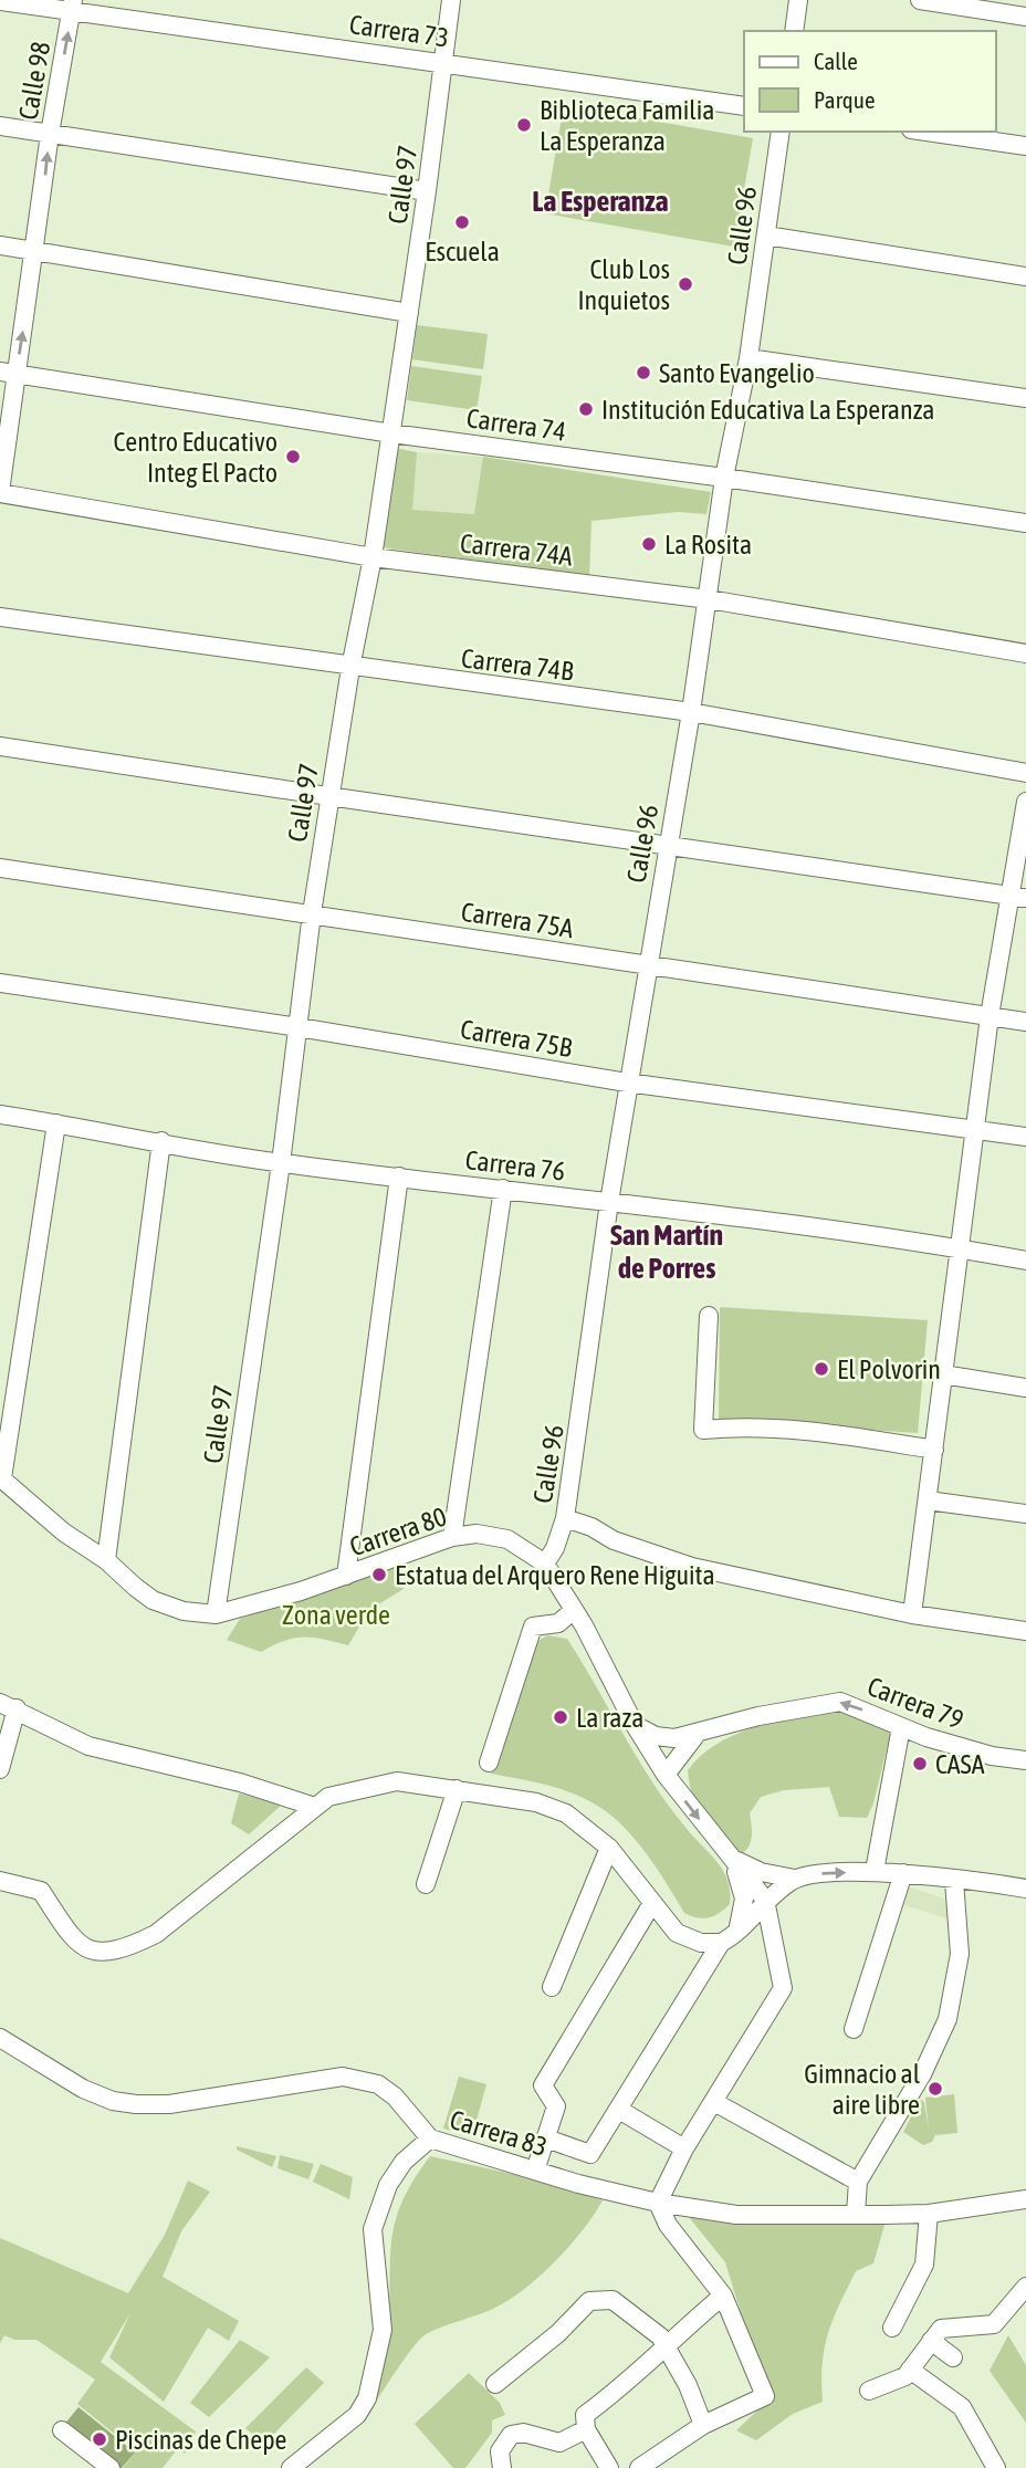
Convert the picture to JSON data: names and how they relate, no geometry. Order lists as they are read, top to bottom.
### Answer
{
  "streets": {
    "street": [
      "Carrera 73",
      "Calle 98",
      "Calle 97",
      "Calle 96",
      "Carrera 74",
      "Carrera 74A",
      "Carrera 74B",
      "Carrera 75A",
      "Carrera 75B",
      "Carrera 76",
      "Carrera 80",
      "Carrera 79",
      "Carrera 83"
    ]
  },
  "crossings": [
    ["Carrera 73", "Calle 98"],
    ["Carrera 73", "Calle 97"],
    ["Calle 98", "Carrera 74"],
    ["Calle 98", "Carrera 74A"],
    ["Calle 97", "Carrera 74"],
    ["Calle 97", "Carrera 74A"],
    ["Calle 97", "Carrera 74B"],
    ["Calle 97", "Carrera 75A"],
    ["Calle 97", "Carrera 75B"],
    ["Calle 97", "Carrera 76"],
    ["Calle 97", "Carrera 80"],
    ["Calle 96", "Carrera 74"],
    ["Calle 96", "Carrera 74A"],
    ["Calle 96", "Carrera 74B"],
    ["Calle 96", "Carrera 75A"],
    ["Calle 96", "Carrera 75B"],
    ["Calle 96", "Carrera 76"],
    ["Calle 96", "Carrera 80"],
    ["Carrera 80", "Carrera 79"]
  ],
  "one_way": ["Calle 98"],
  "districts": ["La Esperanza", "San Martín de Porres"],
  "parks": ["Zona verde"],
  "places": [
    "Biblioteca Familia La Esperanza",
    "Escuela",
    "Club Los Inquietos",
    "Santo Evangelio",
    "Institución Educativa La Esperanza",
    "Centro Educativo Integ El Pacto",
    "La Rosita",
    "El Polvorin",
    "Estatua del Arquero Rene Higuita",
    "La raza",
    "CASA",
    "Gimnacio al aire libre",
    "Piscinas de Chepe"
  ],
  "legend": ["Calle", "Parque"]
}
